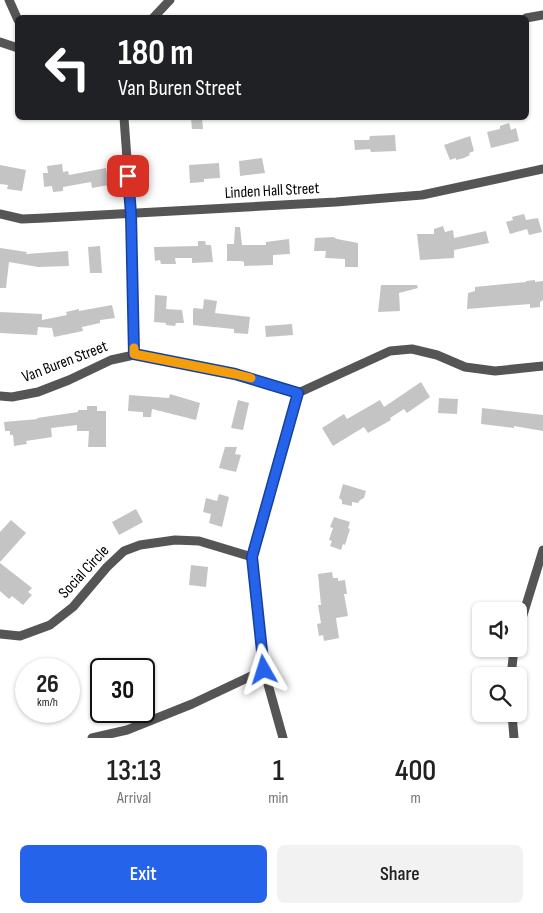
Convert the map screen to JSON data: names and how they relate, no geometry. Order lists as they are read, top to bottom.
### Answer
{
  "streets": {
    "street": ["Linden Hall Street", "Van Buren Street", "Social Circle"]
  },
  "page": {
    "turn": ["180 m", "Van Buren Street"],
    "speed": "26 km/h",
    "limit": "30",
    "eta": [
      "13:13",
      "Arrival",
      "1",
      "min",
      "400",
      "m"
    ],
    "buttons": ["Exit", "Share"]
  }
}
